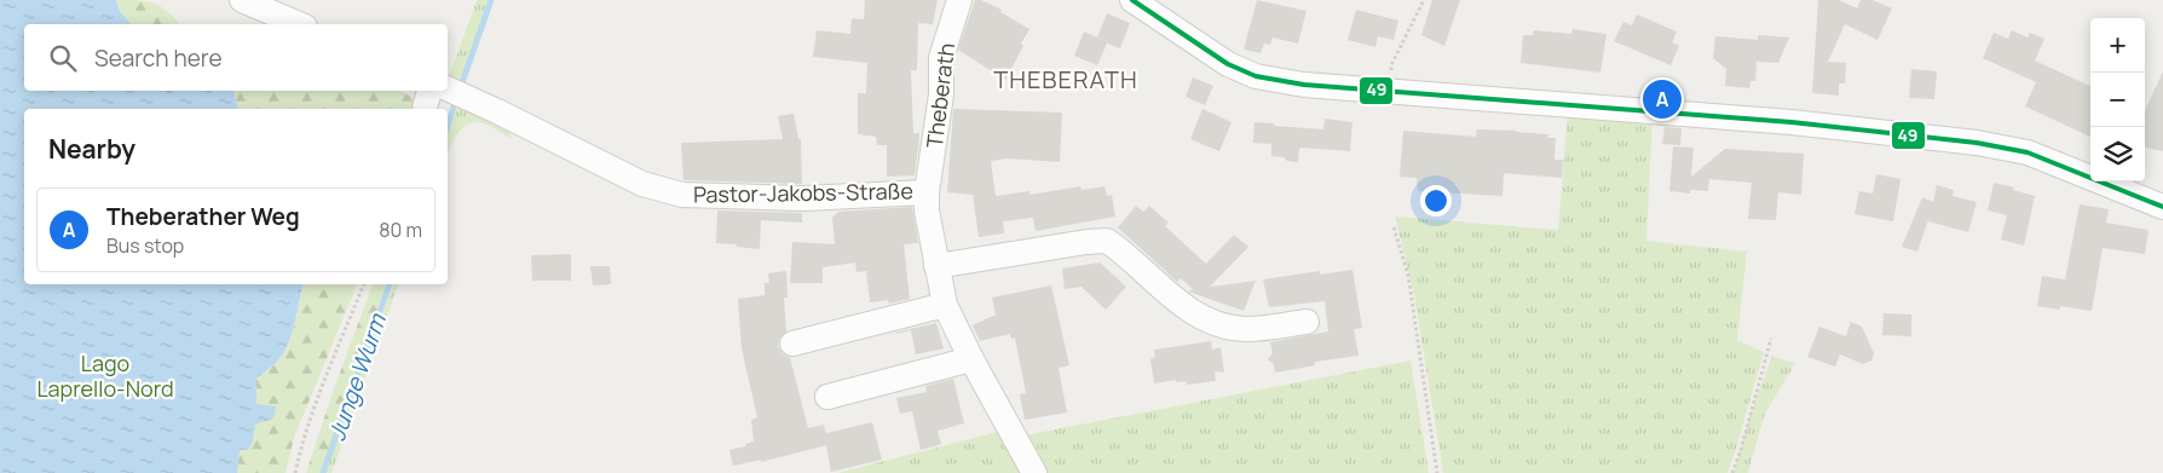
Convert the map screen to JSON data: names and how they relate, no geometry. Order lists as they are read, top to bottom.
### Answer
{
  "streets": {
    "street": ["Theberath", "Pastor-Jakobs-Straße"]
  },
  "crossings": [
    ["Theberath", "Pastor-Jakobs-Straße"]
  ],
  "districts": ["THEBERATH"],
  "water": ["Junge Wurm"],
  "parks": ["Lago Laprello-Nord"],
  "lines": ["transit line 49"],
  "page": {
    "map_buttons": ["+", "−"],
    "search": "Search here",
    "pins": "A",
    "heading": "Nearby",
    "list": [
      {
        "mark": "A",
        "name": "Theberather Weg",
        "note": "Bus stop",
        "value": "80 m"
      }
    ]
  }
}
